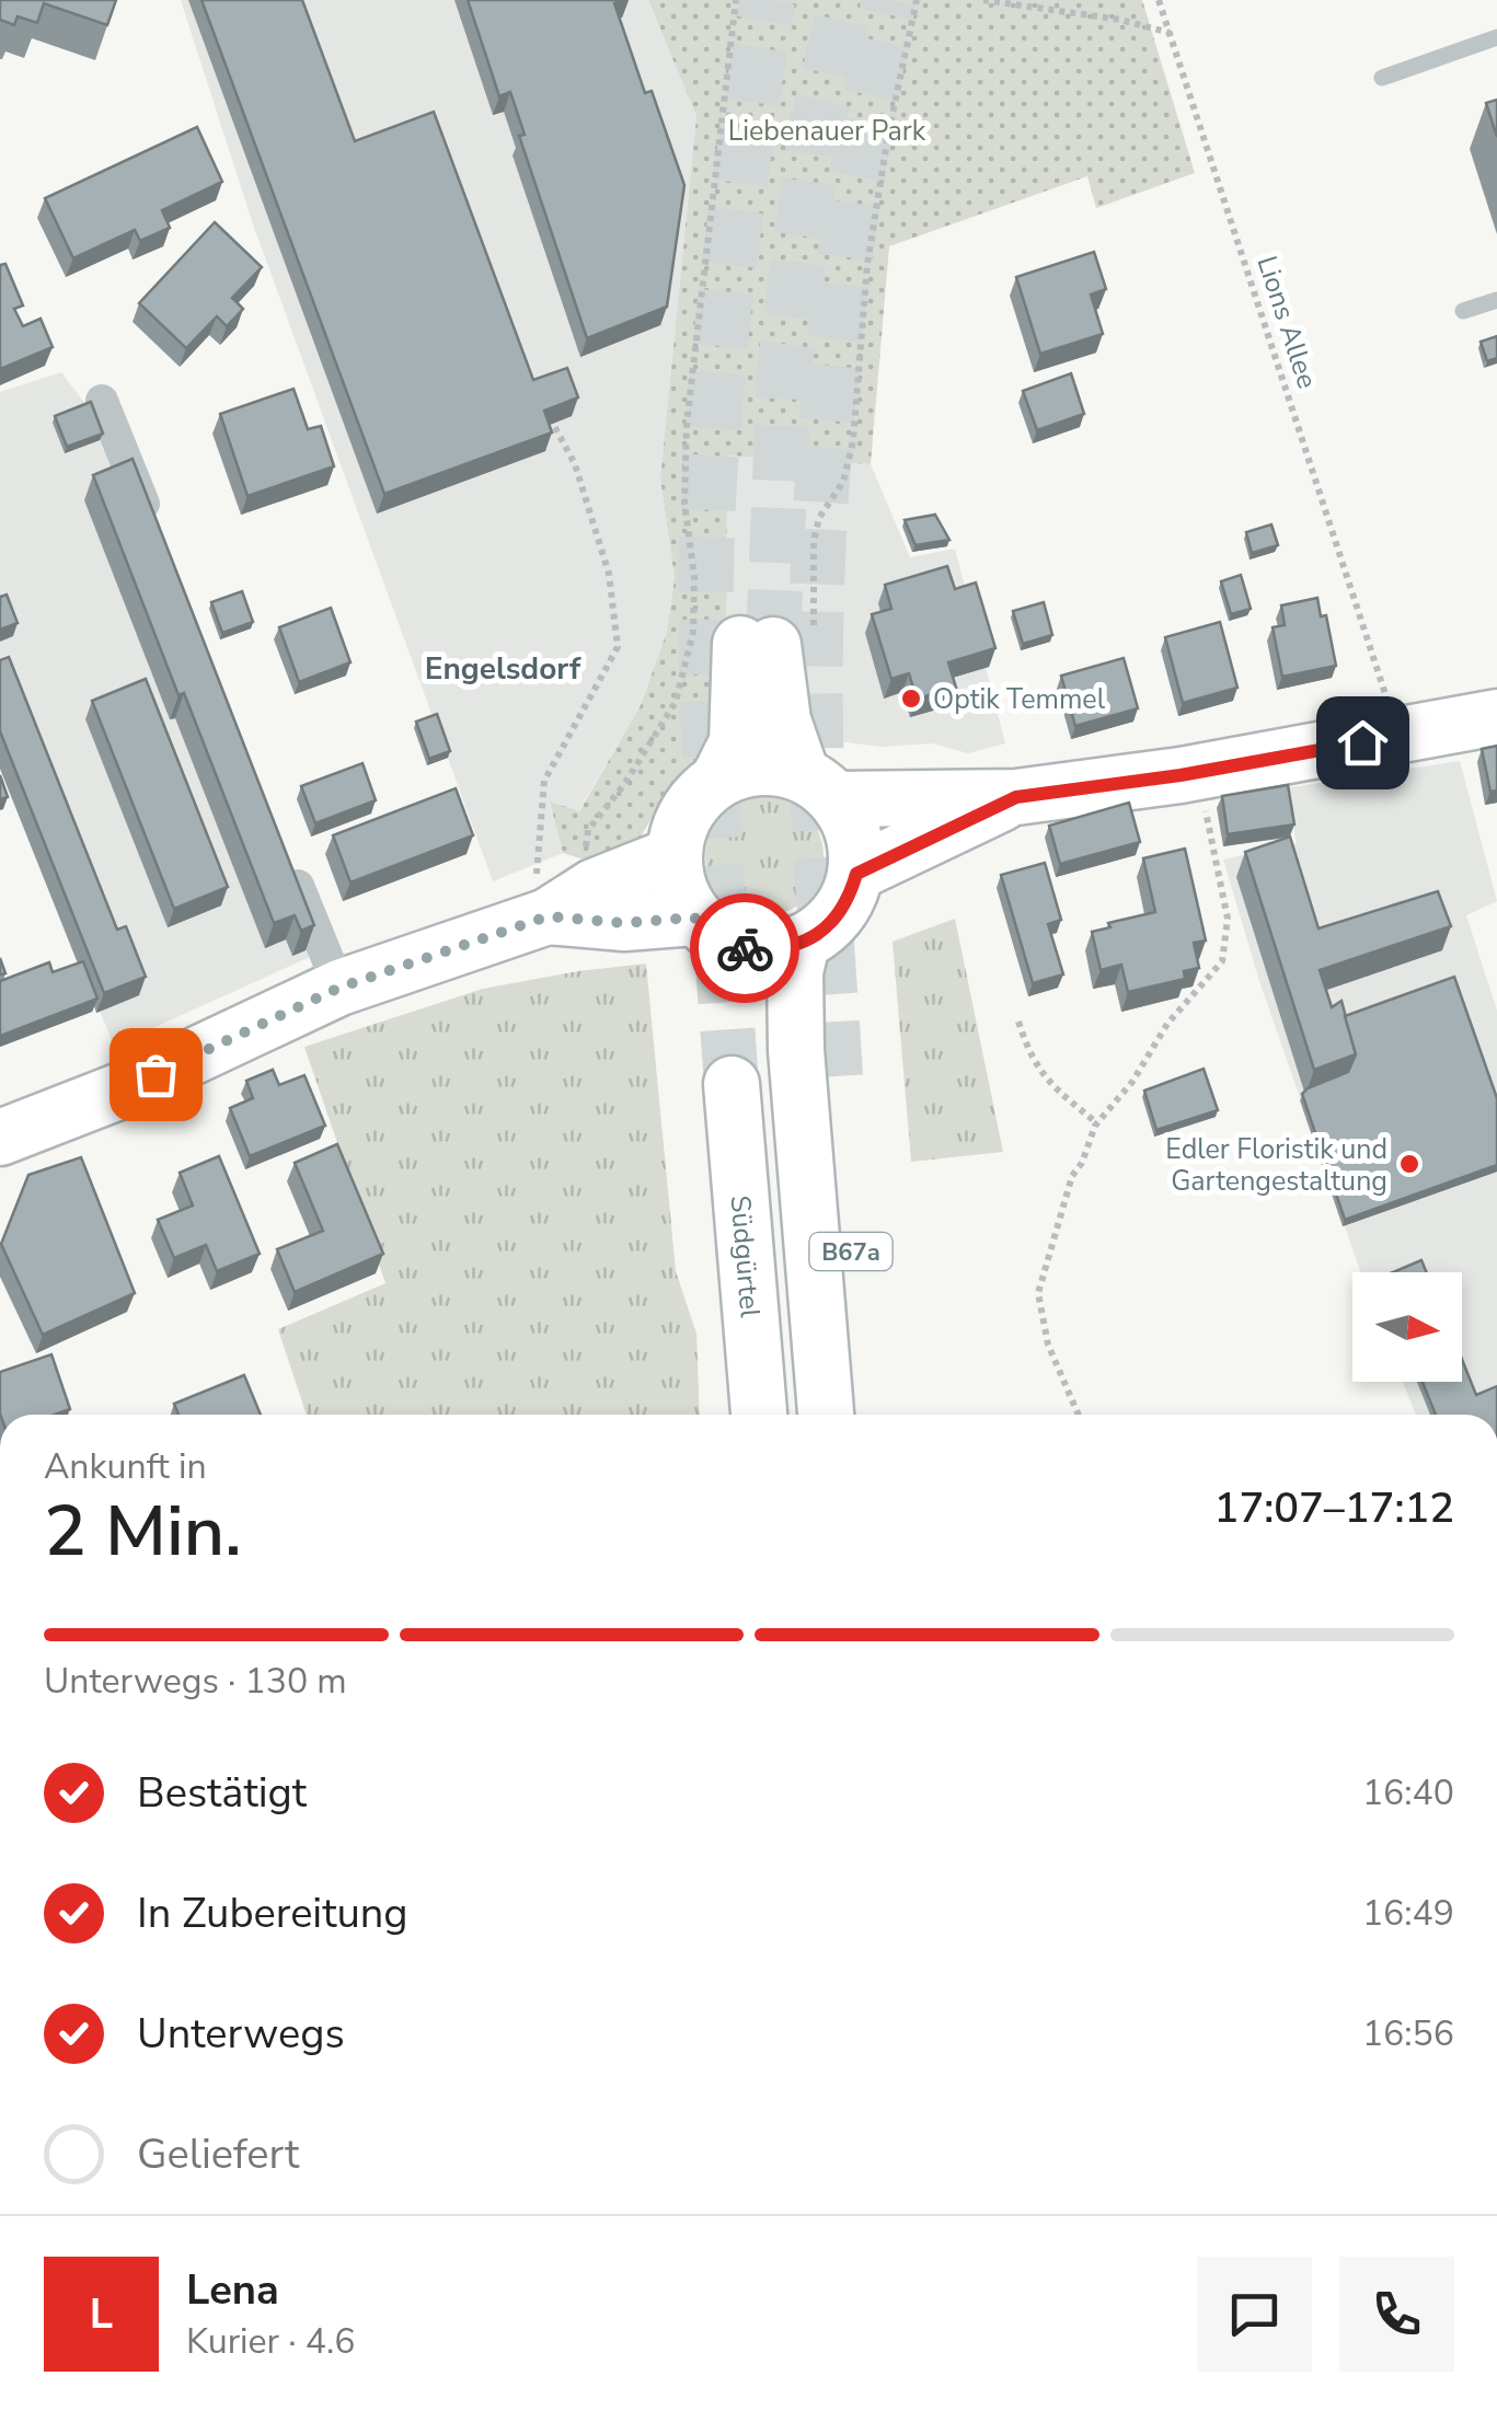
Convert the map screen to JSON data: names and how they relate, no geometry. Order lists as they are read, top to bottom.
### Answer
{
  "streets": {
    "main road": ["B67a", "Südgürtel"],
    "path": ["Lions Allee"]
  },
  "districts": ["Engelsdorf"],
  "parks": ["Liebenauer Park"],
  "places": ["Optik Temmel", "Edler Floristik und Gartengestaltung"],
  "north": "right",
  "page": {
    "heading": ["2 Min.", "Ankunft in", "17:07–17:12"],
    "panel": ["Lena", "Kurier · 4.6"],
    "bar": "Unterwegs · 130 m",
    "list": [
      ["Bestätigt", "16:40"],
      ["In Zubereitung", "16:49"],
      ["Unterwegs", "16:56"],
      "Geliefert"
    ],
    "round": "L"
  }
}
